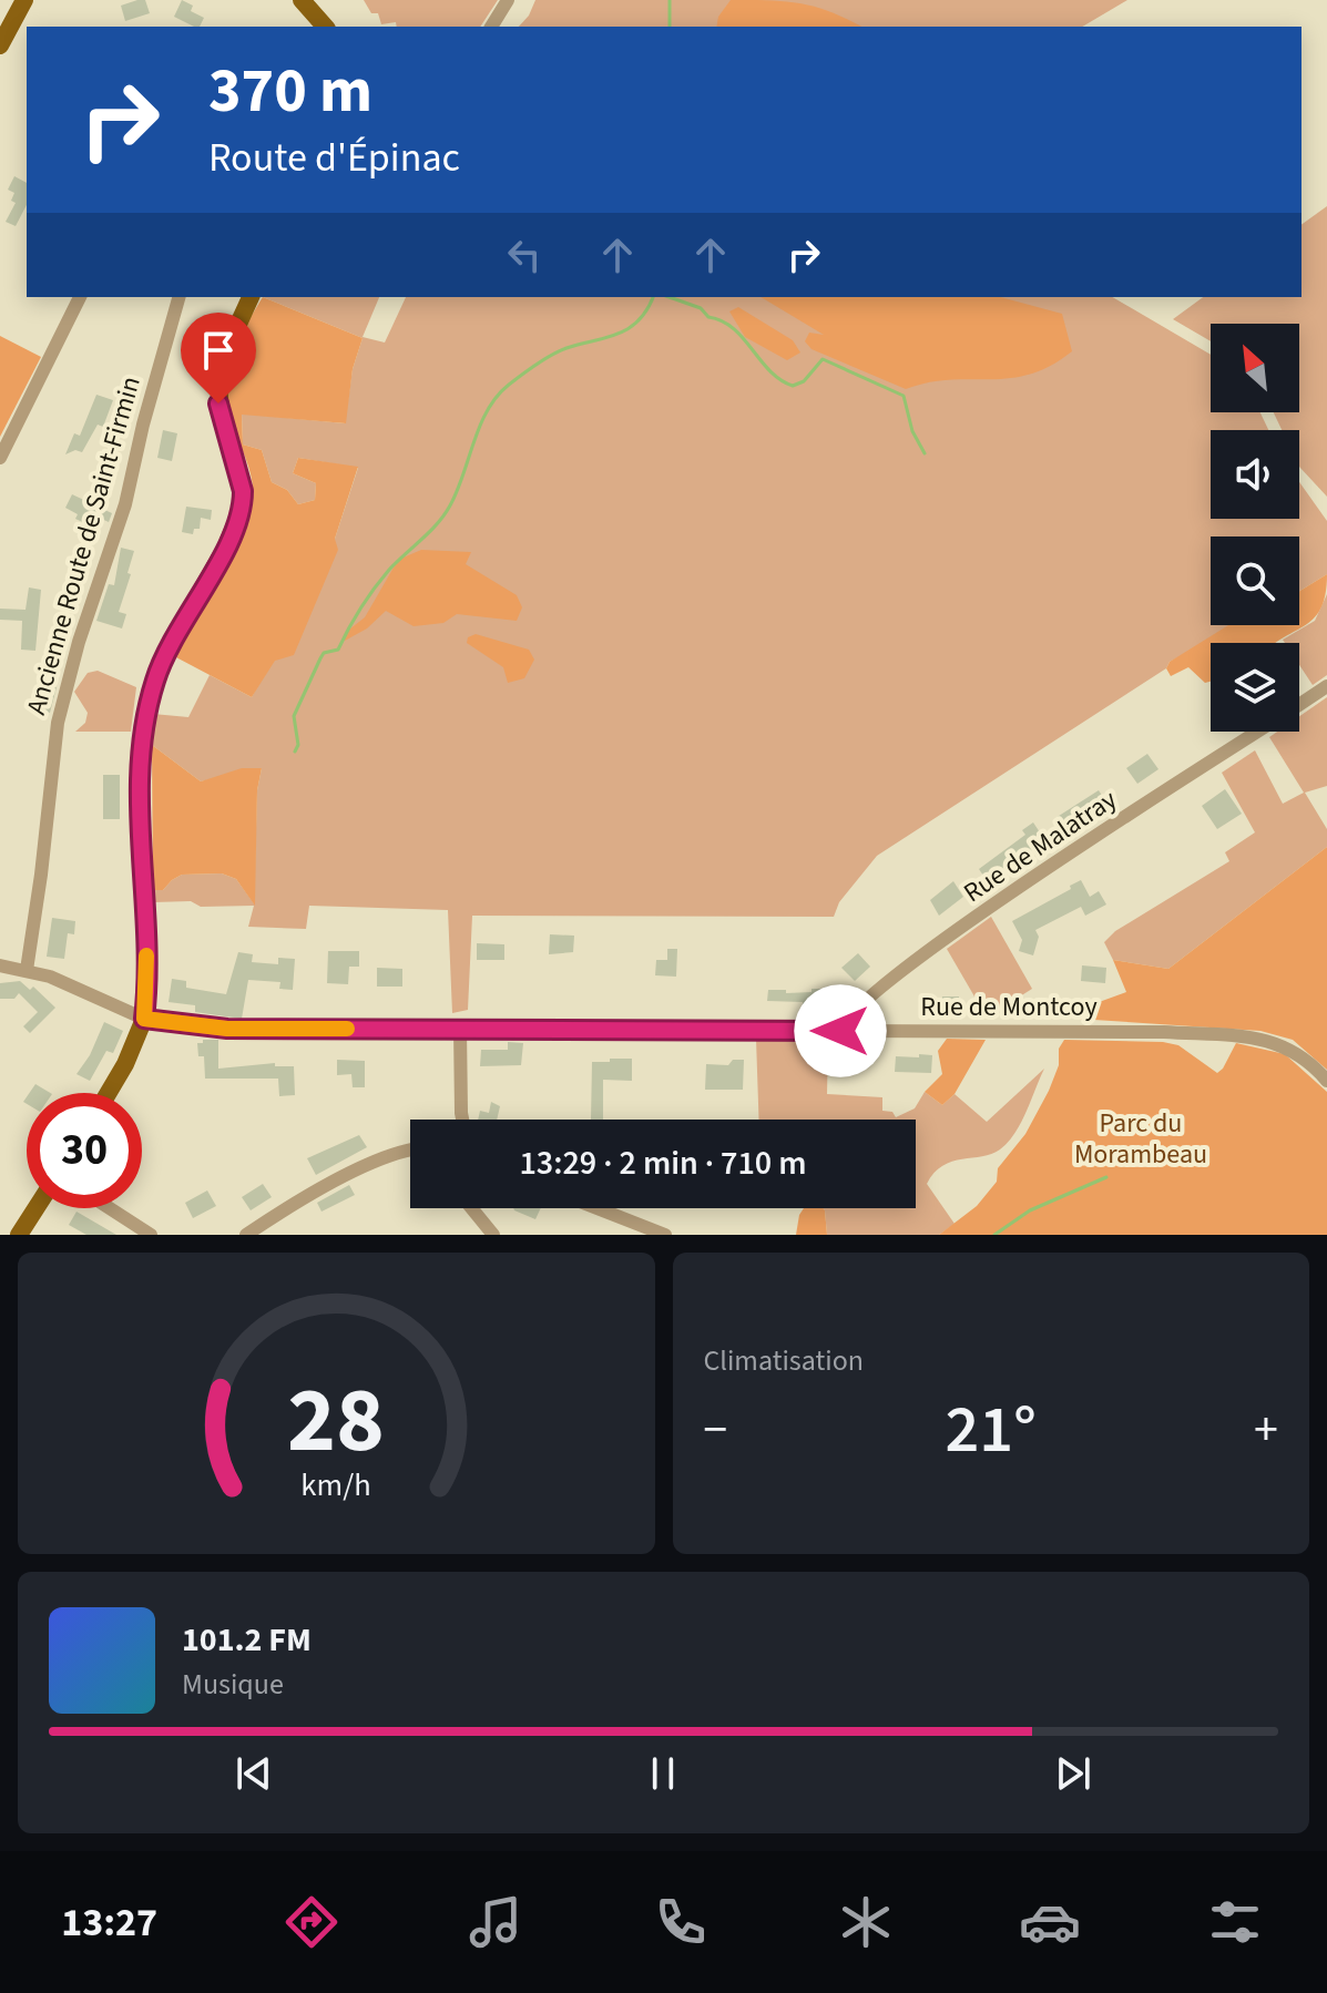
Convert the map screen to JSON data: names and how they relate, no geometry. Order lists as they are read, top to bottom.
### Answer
{
  "streets": {
    "street": ["Ancienne Route de Saint-Firmin", "Rue de Malatray", "Rue de Montcoy"]
  },
  "crossings": [
    ["Ancienne Route de Saint-Firmin", "Rue de Montcoy"],
    ["Rue de Malatray", "Rue de Montcoy"]
  ],
  "parks": ["Parc du Morambeau"],
  "north": "top left",
  "page": {
    "turn": ["370 m", "Route d'Épinac"],
    "limit": "30",
    "trip": "13:29 · 2 min · 710 m",
    "tile": "Climatisation",
    "heat": ["−", "21°", "+"],
    "song": ["101.2 FM", "Musique"],
    "tabs": "13:27",
    "gauge": ["28", "km/h"]
  }
}
